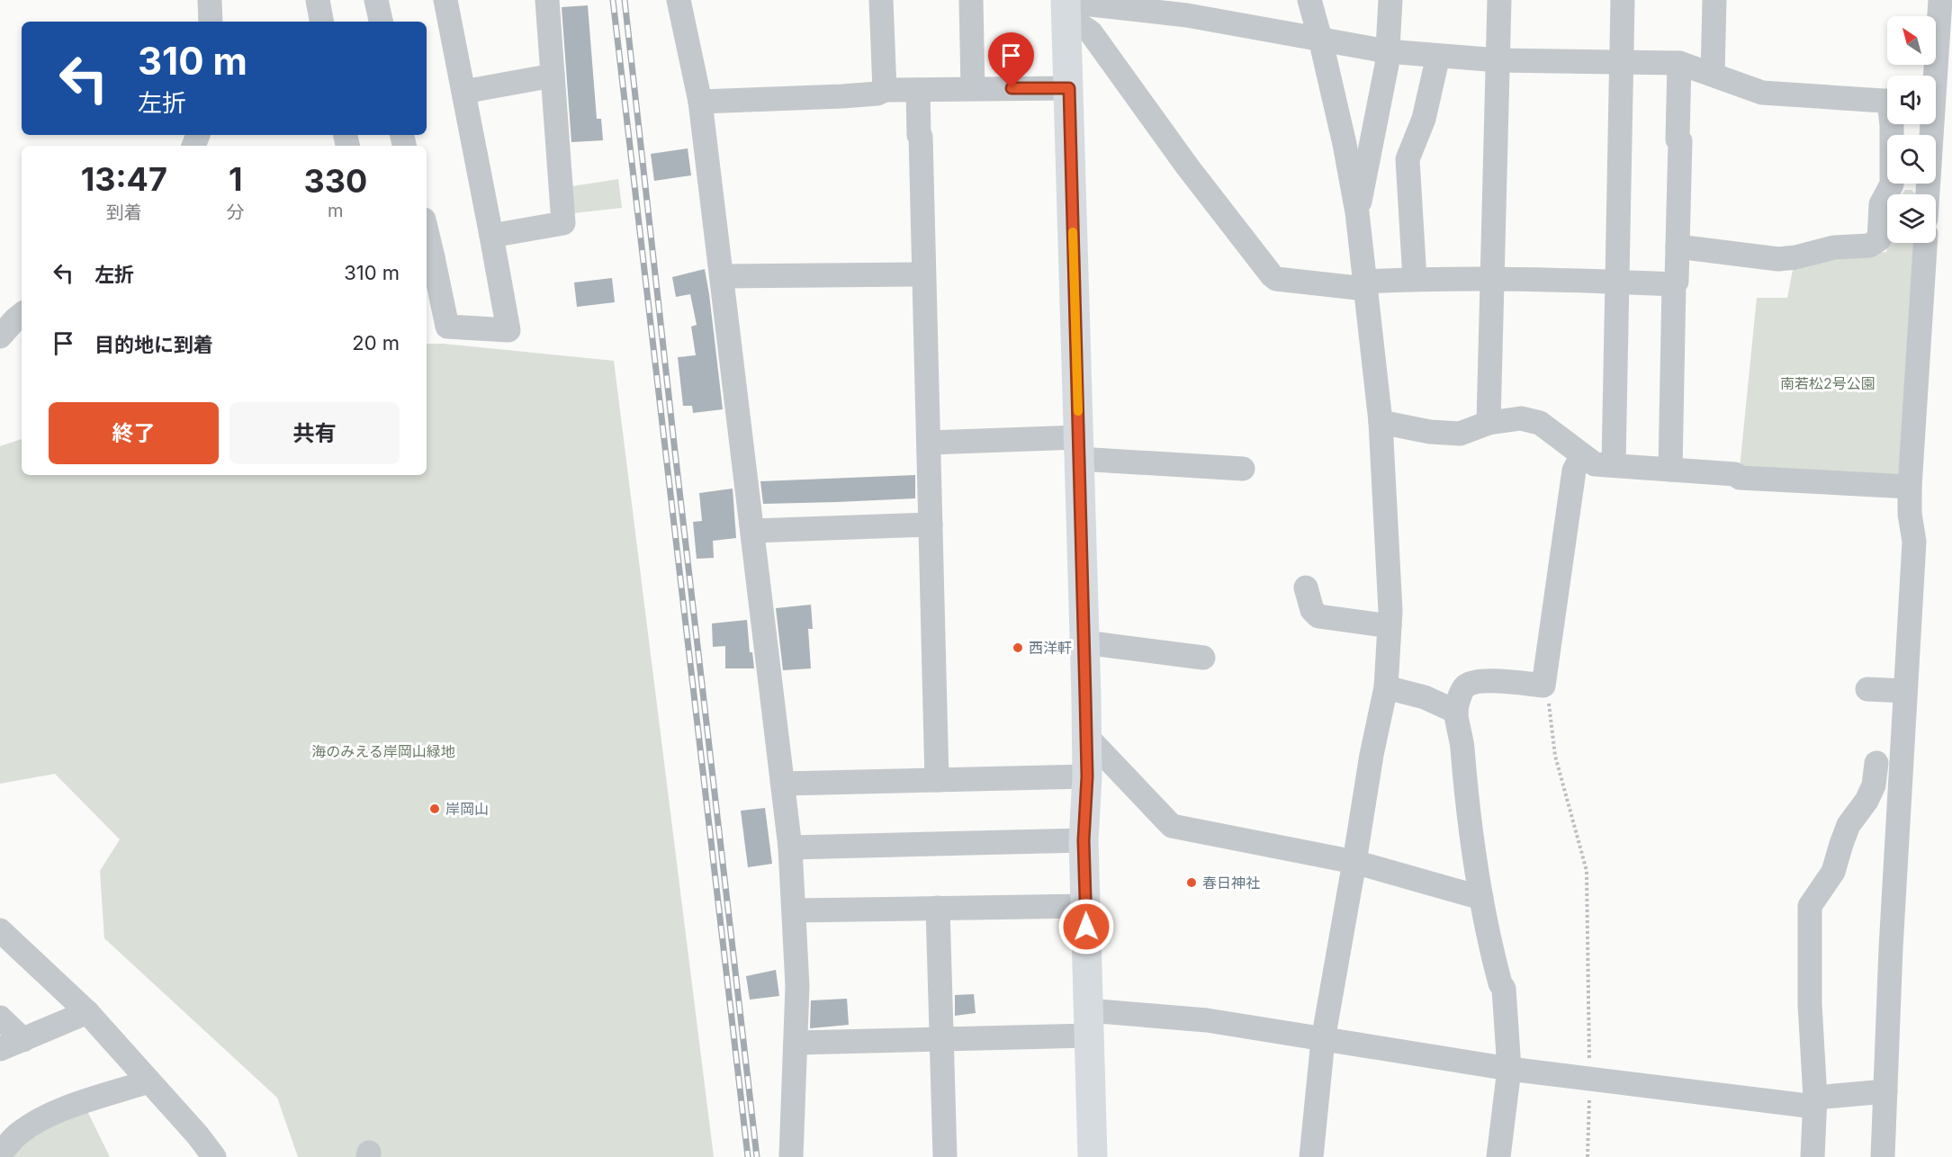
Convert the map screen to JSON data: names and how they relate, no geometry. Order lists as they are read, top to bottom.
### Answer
{
  "parks": ["南若松2号公園", "海のみえる岸岡山緑地"],
  "places": ["西洋軒", "岸岡山", "春日神社"],
  "north": "top left",
  "page": {
    "turn": ["310 m", "左折"],
    "eta": [
      "13:47",
      "到着",
      "1",
      "分",
      "330",
      "m"
    ],
    "list": [
      {
        "name": "左折",
        "value": "310 m"
      },
      {
        "name": "目的地に到着",
        "value": "20 m"
      }
    ],
    "buttons": ["終了", "共有"]
  }
}
